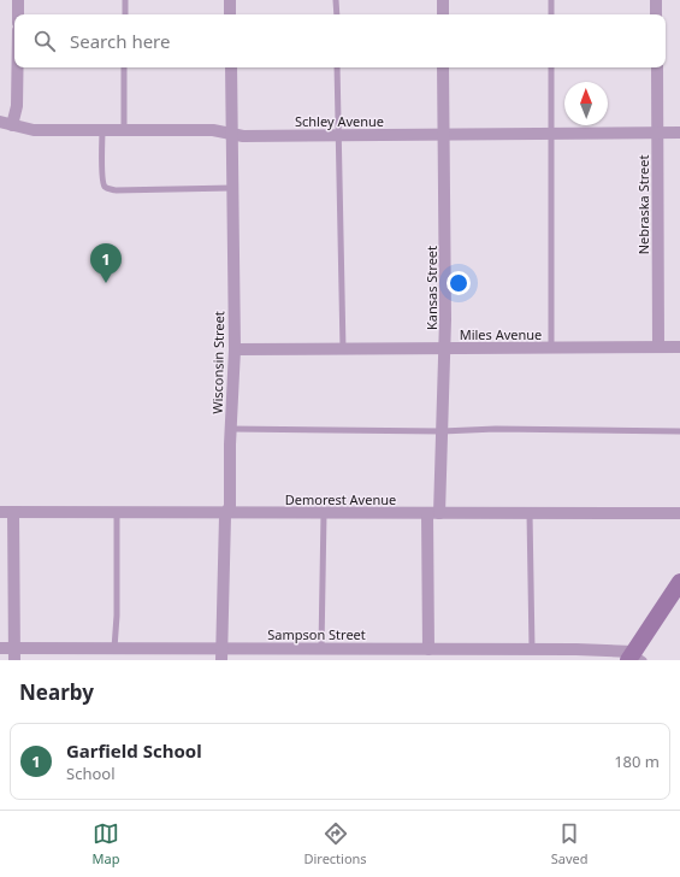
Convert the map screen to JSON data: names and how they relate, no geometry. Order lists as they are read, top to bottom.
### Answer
{
  "streets": {
    "street": [
      "Schley Avenue",
      "Nebraska Street",
      "Kansas Street",
      "Miles Avenue",
      "Wisconsin Street",
      "Demorest Avenue",
      "Sampson Street"
    ]
  },
  "crossings": [
    ["Schley Avenue", "Nebraska Street"],
    ["Schley Avenue", "Kansas Street"],
    ["Schley Avenue", "Wisconsin Street"],
    ["Nebraska Street", "Miles Avenue"],
    ["Kansas Street", "Miles Avenue"],
    ["Kansas Street", "Demorest Avenue"],
    ["Kansas Street", "Sampson Street"],
    ["Miles Avenue", "Wisconsin Street"],
    ["Wisconsin Street", "Demorest Avenue"],
    ["Wisconsin Street", "Sampson Street"]
  ],
  "north": "top",
  "page": {
    "search": "Search here",
    "pins": "1",
    "heading": "Nearby",
    "list": [
      {
        "mark": "1",
        "name": "Garfield School",
        "note": "School",
        "value": "180 m"
      }
    ],
    "nav": ["Map", "Directions", "Saved"]
  }
}
